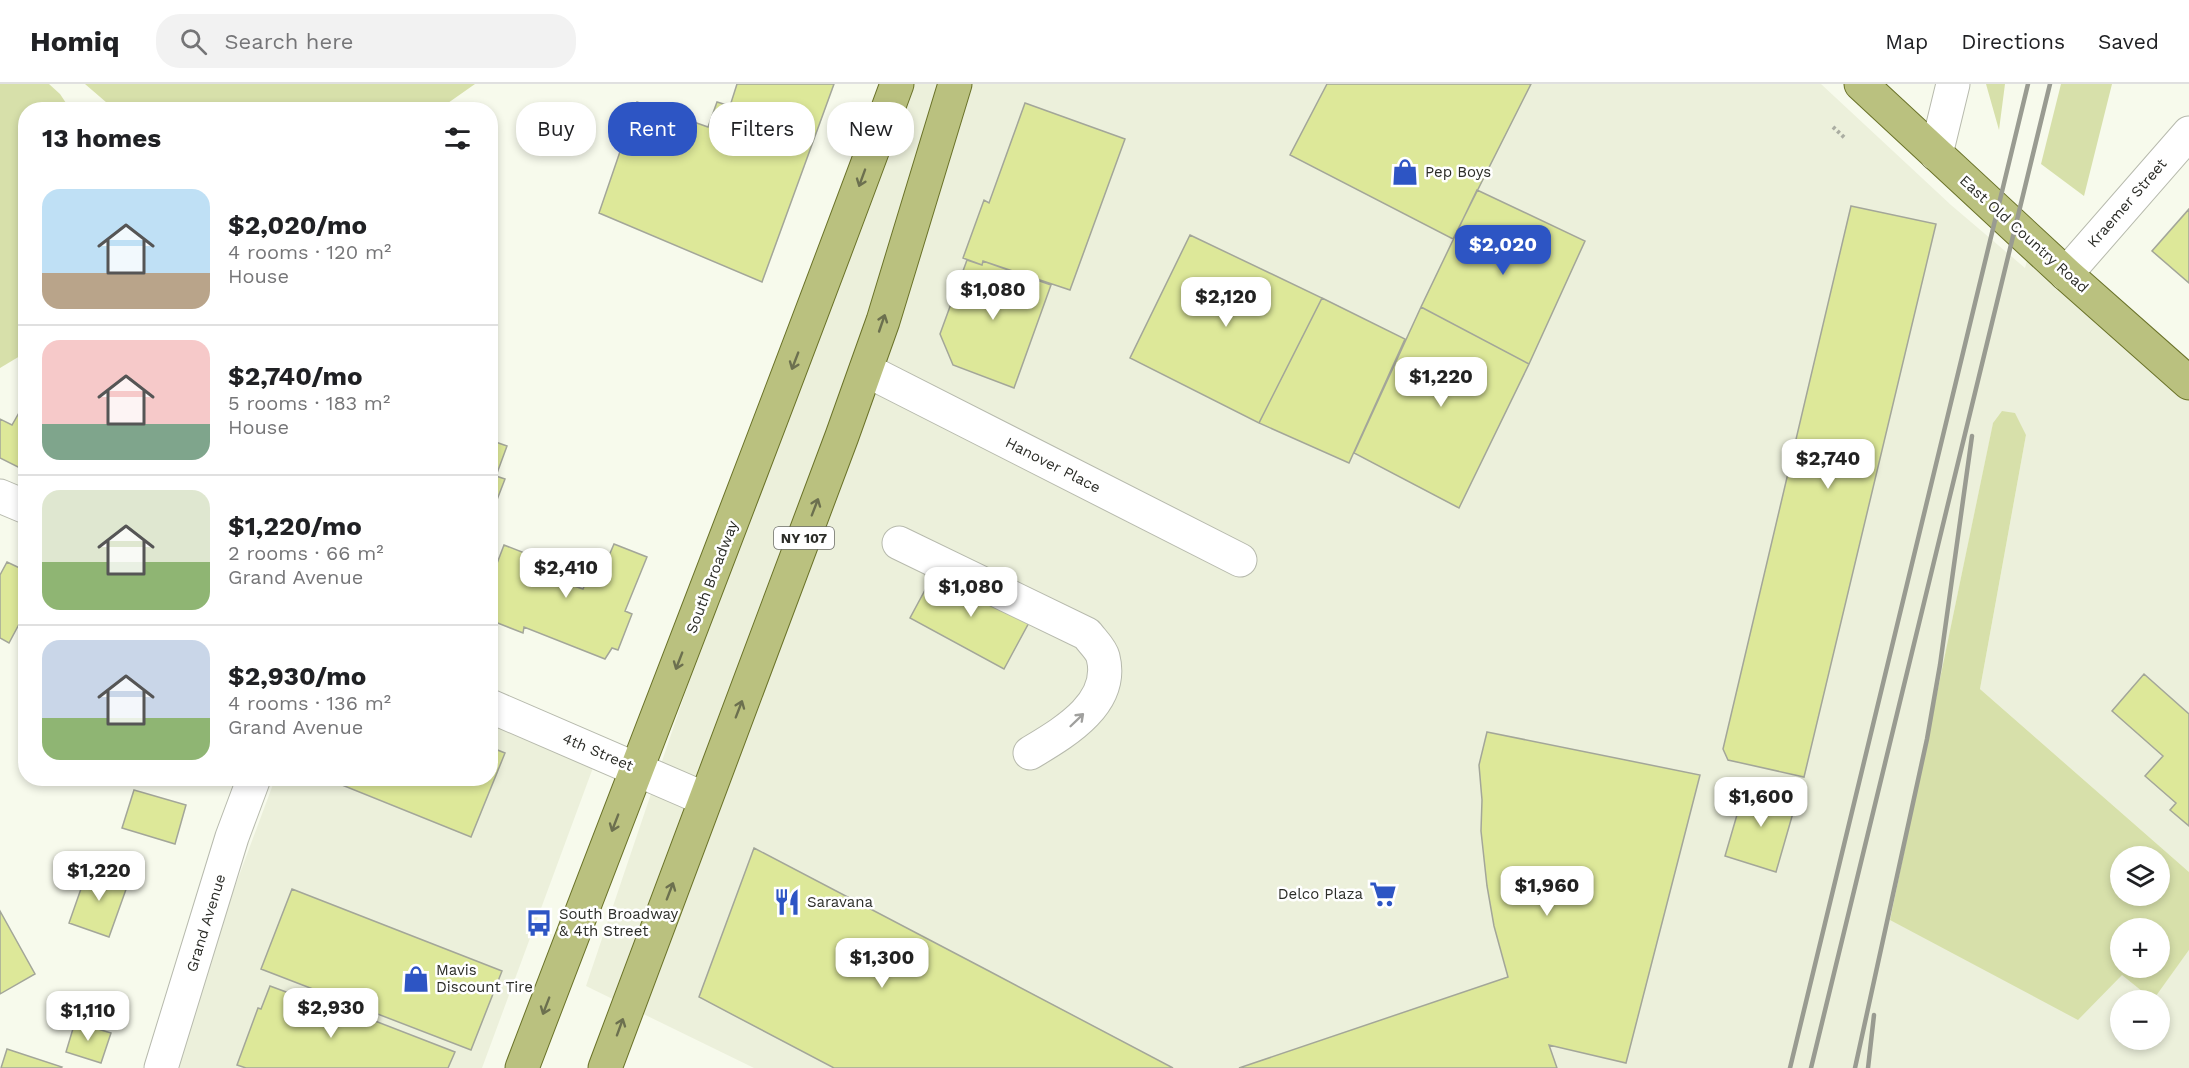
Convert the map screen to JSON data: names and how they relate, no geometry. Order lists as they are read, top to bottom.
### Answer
{
  "streets": {
    "main road": ["East Old Country Road", "NY 107", "South Broadway"],
    "street": [
      "Kraemer Street",
      "Hanover Place",
      "4th Street",
      "Grand Avenue"
    ]
  },
  "crossings": [
    ["Kraemer Street", "East Old Country Road"],
    ["Hanover Place", "NY 107"],
    ["NY 107", "4th Street"],
    ["South Broadway", "4th Street"]
  ],
  "places": {
    "shop": ["Pep Boys", "Mavis Discount Tire"],
    "supermarket": ["Delco Plaza"],
    "restaurant": ["Saravana"],
    "bus stop": ["South Broadway & 4th Street"]
  },
  "page": {
    "header": "Homiq",
    "search": "Search here",
    "nav": ["Map", "Directions", "Saved"],
    "chip": [
      "Buy",
      "Rent",
      "Filters",
      "New"
    ],
    "heading": "13 homes",
    "list": [
      {
        "name": "$2,020/mo",
        "note": "4 rooms · 120 m² · House"
      },
      {
        "name": "$2,740/mo",
        "note": "5 rooms · 183 m² · House"
      },
      {
        "name": "$1,220/mo",
        "note": "2 rooms · 66 m² · Grand Avenue"
      },
      {
        "name": "$2,930/mo",
        "note": "4 rooms · 136 m² · Grand Avenue"
      }
    ],
    "price": [
      "$2,020",
      "$1,080",
      "$2,120",
      "$1,220",
      "$2,740",
      "$2,410",
      "$1,080",
      "$1,600",
      "$1,220",
      "$1,960",
      "$1,300",
      "$2,930",
      "$1,110"
    ],
    "map_buttons": ["+", "−"]
  }
}
